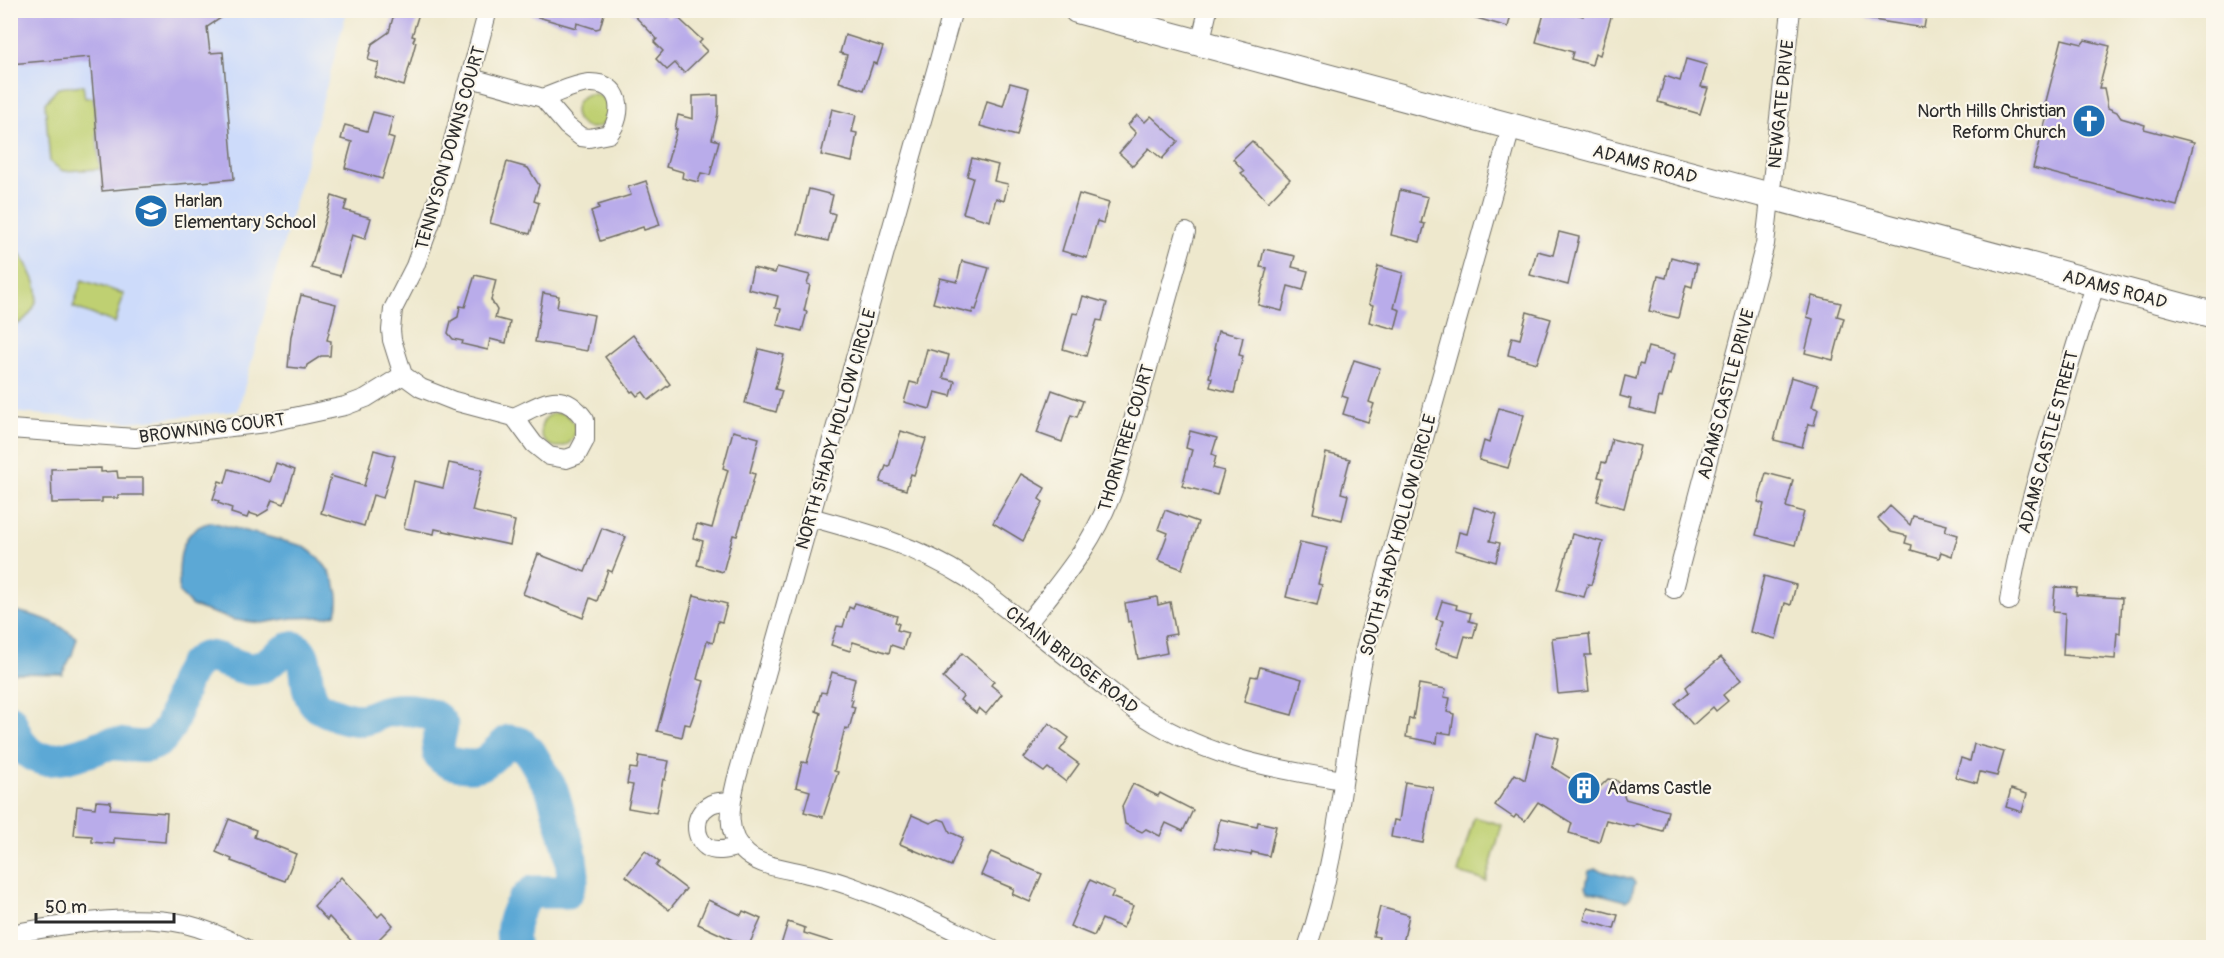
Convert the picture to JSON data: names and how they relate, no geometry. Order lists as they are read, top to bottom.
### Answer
{
  "streets": {
    "street": [
      "NEWGATE DRIVE",
      "TENNYSON DOWNS COURT",
      "ADAMS ROAD",
      "ADAMS CASTLE DRIVE",
      "BROWNING COURT",
      "NORTH SHADY HOLLOW CIRCLE",
      "THORNTREE COURT",
      "ADAMS CASTLE STREET",
      "SOUTH SHADY HOLLOW CIRCLE",
      "CHAIN BRIDGE ROAD"
    ]
  },
  "crossings": [
    ["NEWGATE DRIVE", "ADAMS ROAD"],
    ["NEWGATE DRIVE", "ADAMS CASTLE DRIVE"],
    ["TENNYSON DOWNS COURT", "BROWNING COURT"],
    ["ADAMS ROAD", "ADAMS CASTLE DRIVE"],
    ["ADAMS ROAD", "ADAMS CASTLE STREET"],
    ["ADAMS ROAD", "SOUTH SHADY HOLLOW CIRCLE"],
    ["NORTH SHADY HOLLOW CIRCLE", "CHAIN BRIDGE ROAD"],
    ["THORNTREE COURT", "CHAIN BRIDGE ROAD"],
    ["SOUTH SHADY HOLLOW CIRCLE", "CHAIN BRIDGE ROAD"]
  ],
  "places": {
    "church": ["North Hills Christian Reform Church"],
    "school or university": ["Harlan Elementary School"],
    "building": ["Adams Castle"]
  },
  "scale_bar": "50 m"
}
